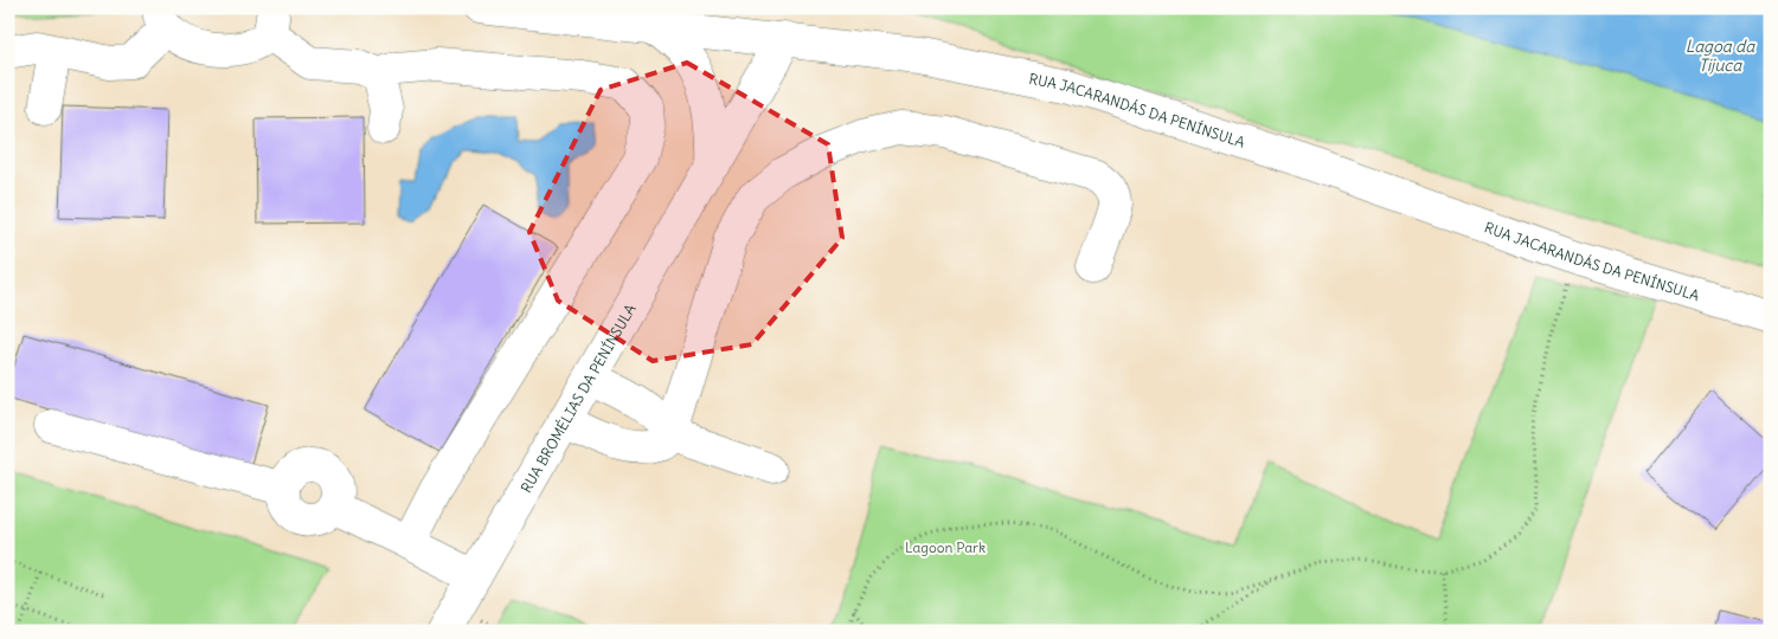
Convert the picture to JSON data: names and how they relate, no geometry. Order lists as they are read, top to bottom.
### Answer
{
  "streets": {
    "street": ["RUA JACARANDÁS DA PENÍNSULA", "RUA BROMÉLIAS DA PENÍNSULA"]
  },
  "crossings": [
    ["RUA JACARANDÁS DA PENÍNSULA", "RUA BROMÉLIAS DA PENÍNSULA"]
  ],
  "water": ["Lagoa da Tijuca"],
  "parks": ["Lagoon Park"]
}
